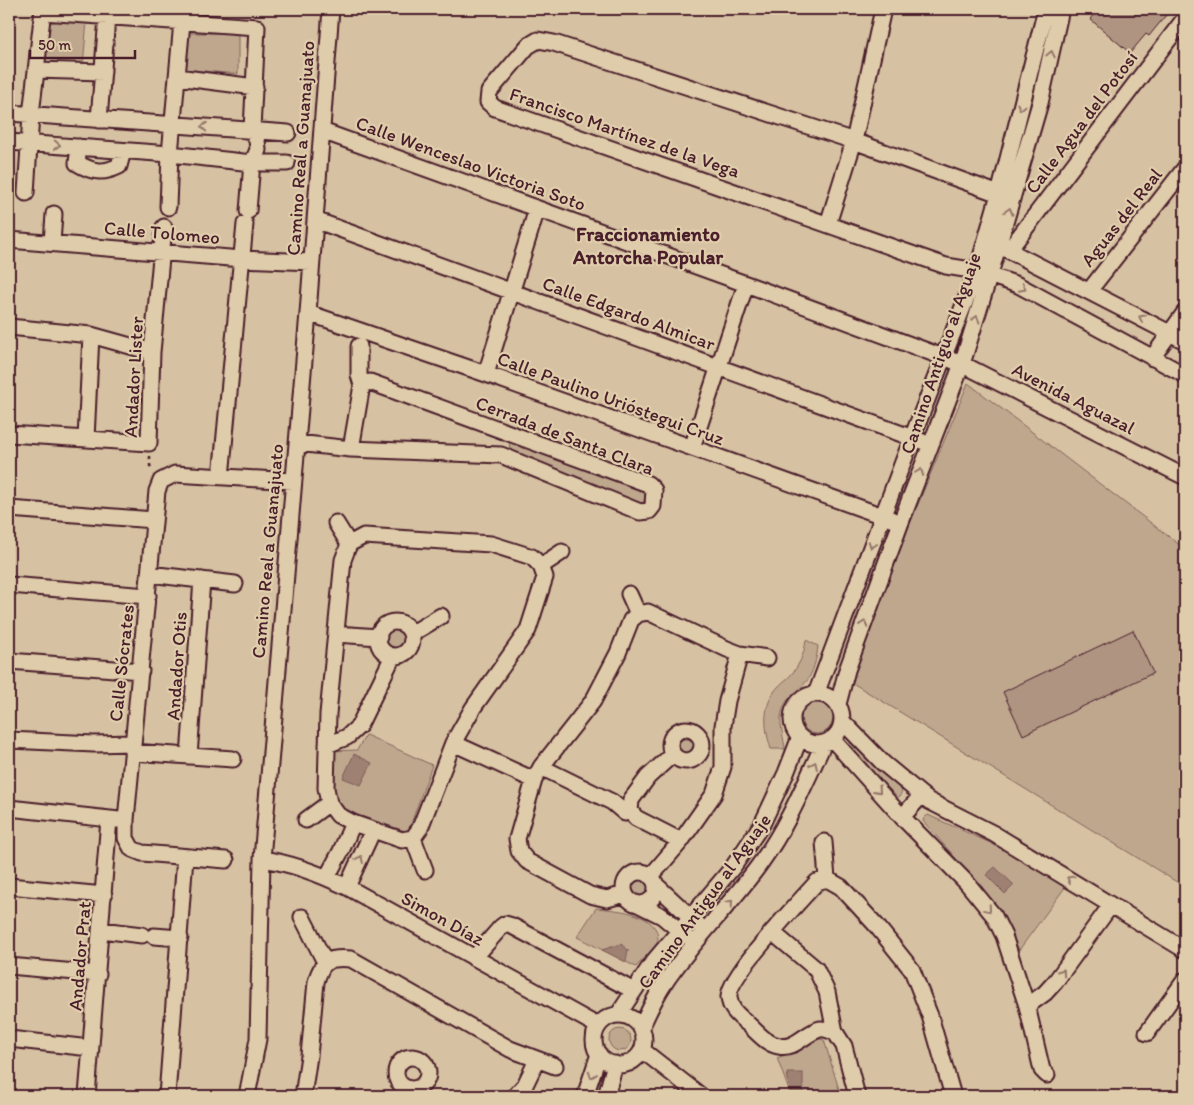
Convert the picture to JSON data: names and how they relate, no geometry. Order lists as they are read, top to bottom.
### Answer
{
  "streets": {
    "street": [
      "Calle Agua del Potosí",
      "Francisco Martínez de la Vega",
      "Camino Real a Guanajuato",
      "Calle Wenceslao Victoria Soto",
      "Aguas del Real",
      "Calle Tolomeo",
      "Calle Edgardo Almicar",
      "Camino Antiguo al Aguaje",
      "Andador Lister",
      "Calle Paulino Urióstegui Cruz",
      "Avenida Aguazal",
      "Cerrada de Santa Clara",
      "Calle Sócrates",
      "Andador Otis",
      "Simon Díaz",
      "Andador Prat"
    ]
  },
  "crossings": [
    ["Calle Agua del Potosí", "Camino Antiguo al Aguaje"],
    ["Francisco Martínez de la Vega", "Camino Antiguo al Aguaje"],
    ["Camino Real a Guanajuato", "Calle Wenceslao Victoria Soto"],
    ["Camino Real a Guanajuato", "Calle Tolomeo"],
    ["Camino Real a Guanajuato", "Calle Edgardo Almicar"],
    ["Camino Real a Guanajuato", "Calle Paulino Urióstegui Cruz"],
    ["Camino Real a Guanajuato", "Cerrada de Santa Clara"],
    ["Camino Real a Guanajuato", "Simon Díaz"],
    ["Calle Wenceslao Victoria Soto", "Camino Antiguo al Aguaje"],
    ["Calle Wenceslao Victoria Soto", "Avenida Aguazal"],
    ["Calle Tolomeo", "Andador Lister"],
    ["Calle Edgardo Almicar", "Camino Antiguo al Aguaje"],
    ["Camino Antiguo al Aguaje", "Calle Paulino Urióstegui Cruz"],
    ["Camino Antiguo al Aguaje", "Avenida Aguazal"],
    ["Camino Antiguo al Aguaje", "Simon Díaz"],
    ["Andador Lister", "Calle Sócrates"]
  ],
  "districts": ["Fraccionamiento Antorcha Popular"],
  "scale_bar": "50 m"
}
